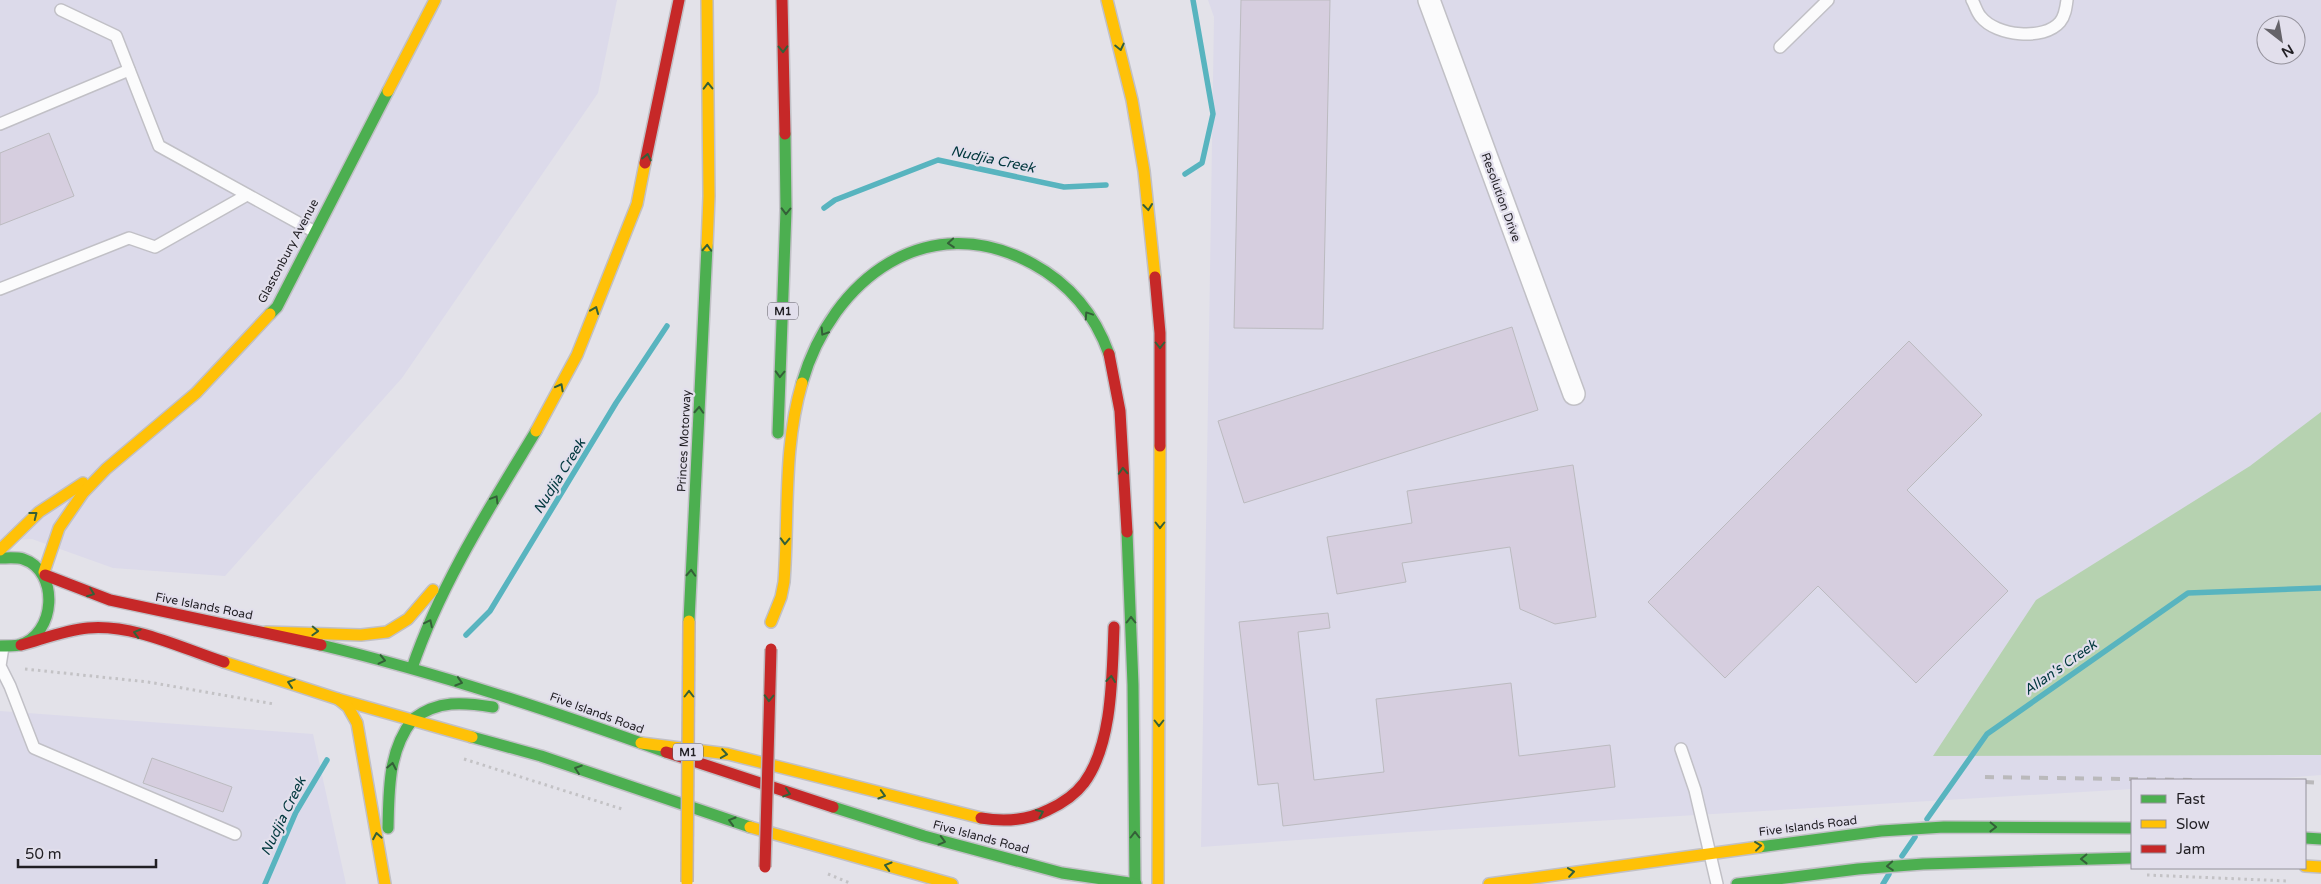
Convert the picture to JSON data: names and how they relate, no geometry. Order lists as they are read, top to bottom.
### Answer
{
  "streets": {
    "main road": [
      "Glastonbury Avenue",
      "M1",
      "Princes Motorway",
      "Five Islands Road"
    ],
    "street": ["Resolution Drive"]
  },
  "crossings": [
    ["Glastonbury Avenue", "Five Islands Road"]
  ],
  "water": ["Nudjia Creek", "Allan's Creek"],
  "legend": ["Fast", "Slow", "Jam"],
  "scale_bar": "50 m",
  "north": "bottom right"
}
